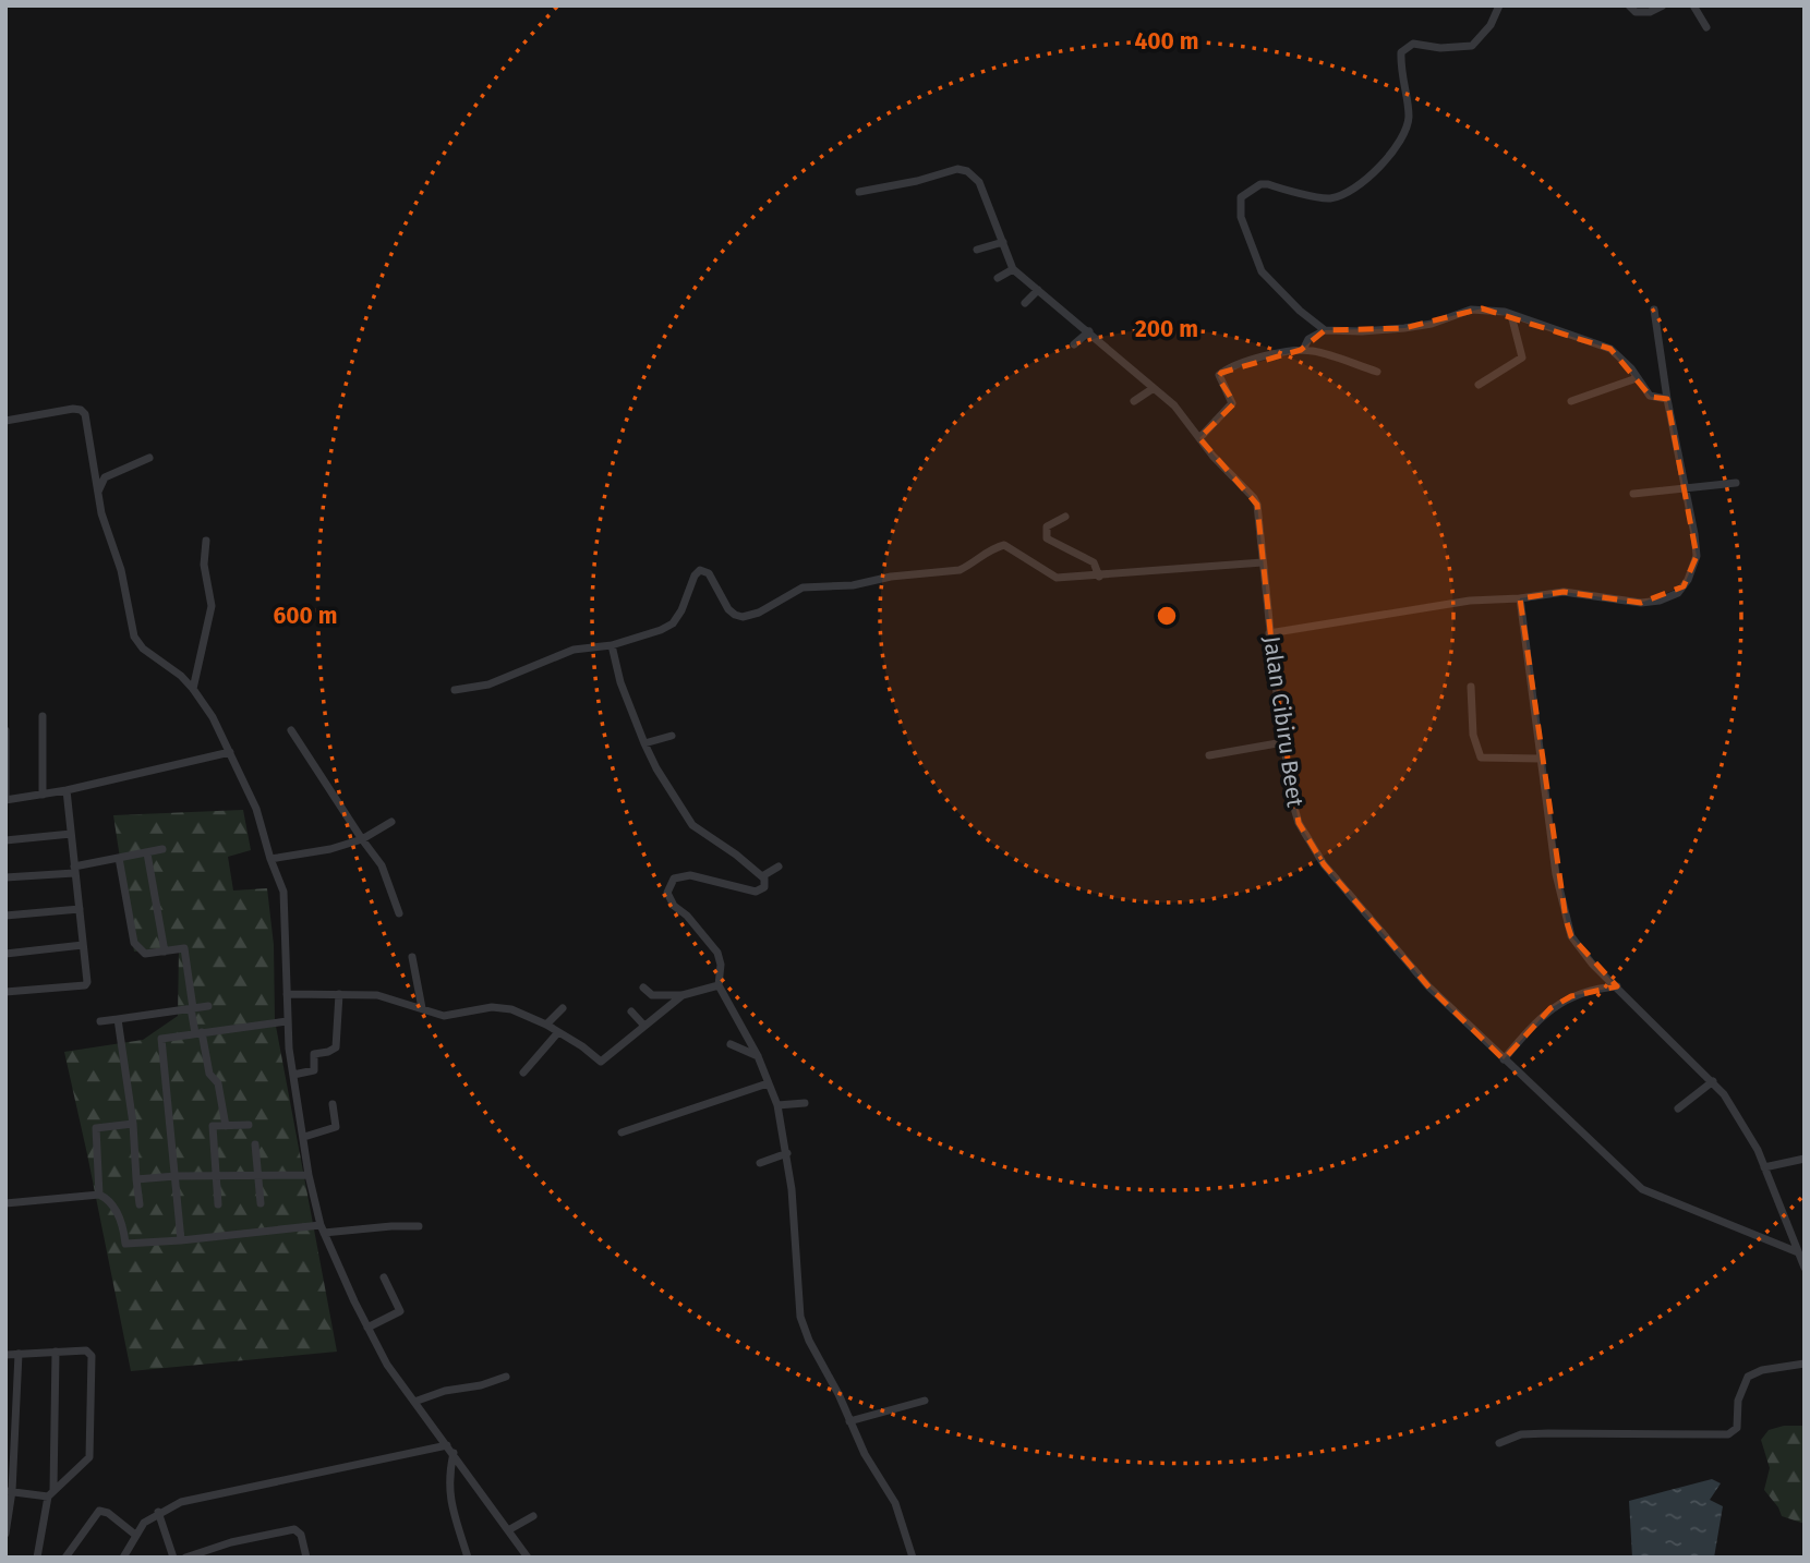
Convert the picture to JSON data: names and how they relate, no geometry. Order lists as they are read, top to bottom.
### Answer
{
  "streets": {
    "street": ["Jalan Cibiru Beet"]
  },
  "rings": ["400 m", "200 m", "600 m"]
}
